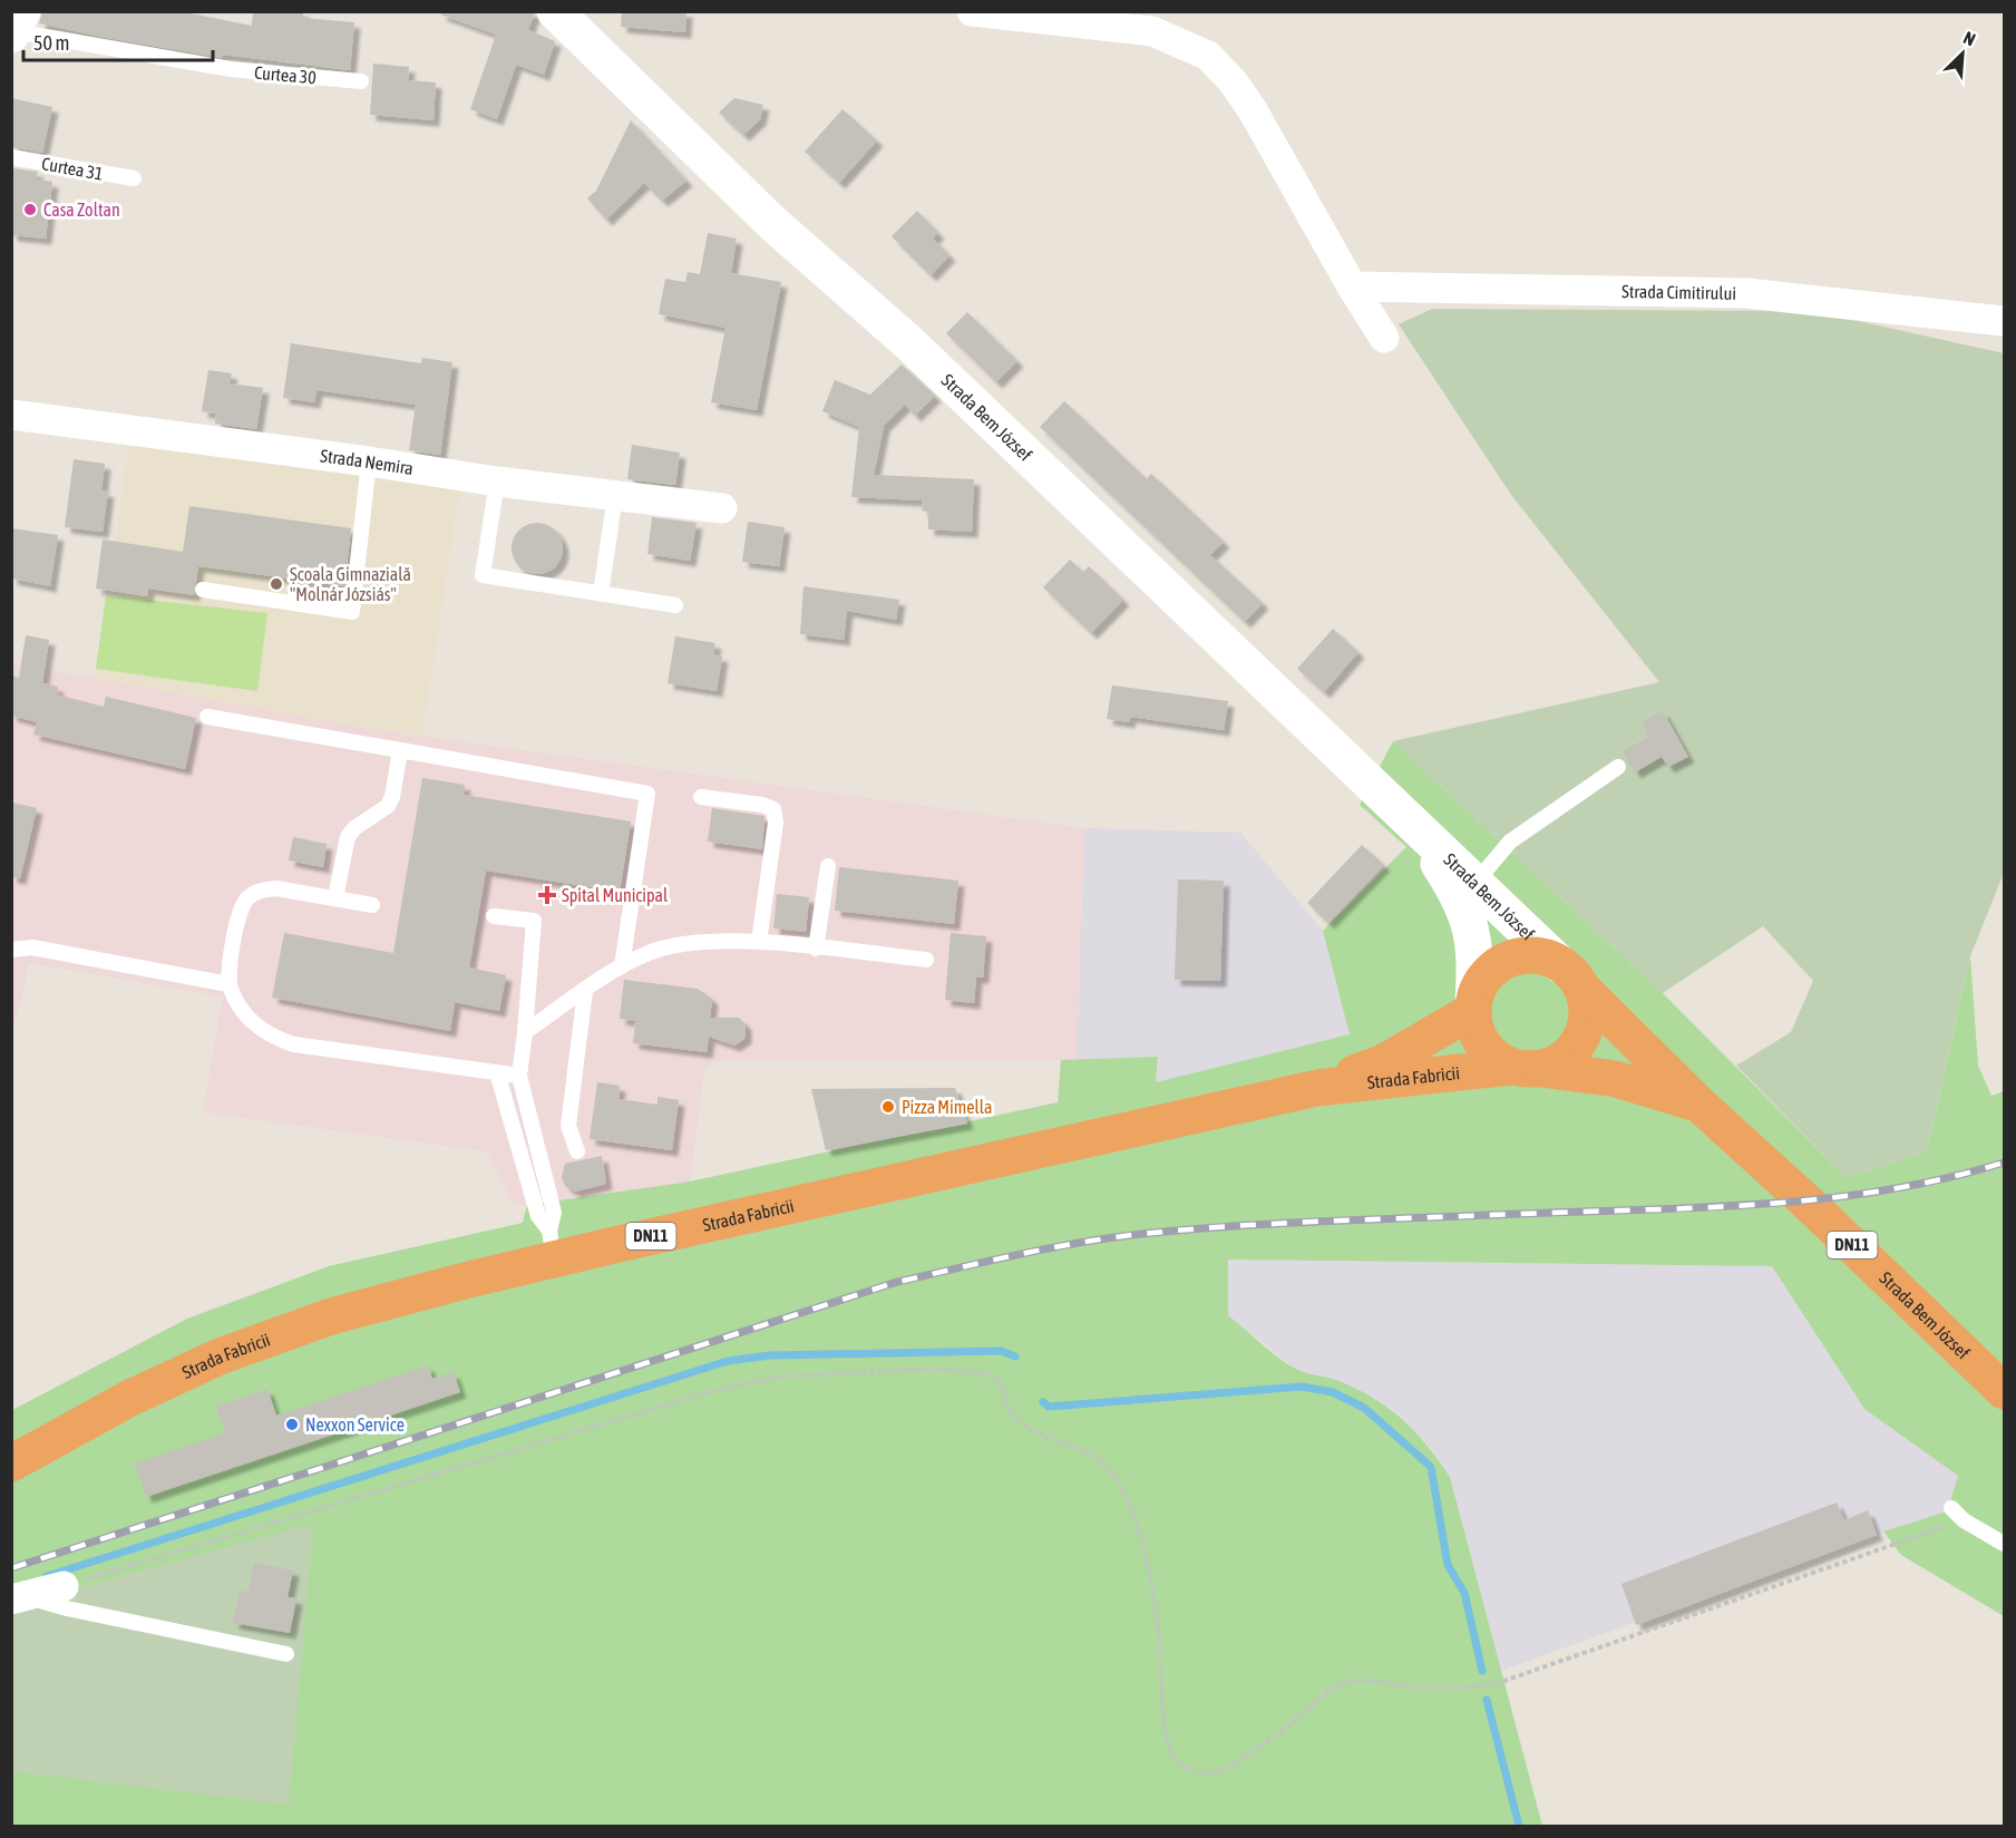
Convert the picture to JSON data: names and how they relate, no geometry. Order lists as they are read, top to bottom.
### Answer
{
  "streets": {
    "highway": ["Strada Bem József", "Strada Fabricii", "DN11"],
    "street": ["Strada Cimitirului", "Strada Nemira"],
    "lane": ["Curtea 30", "Curtea 31"]
  },
  "crossings": [
    ["Strada Bem József", "Strada Fabricii"],
    ["Strada Bem József", "DN11"],
    ["Strada Fabricii", "DN11"]
  ],
  "places": {
    "other": [
      "Casa Zoltan",
      "Școala Gimnazială \"Molnár Józsiás\"",
      "Pizza Mimella",
      "Nexxon Service"
    ],
    "health": ["Spital Municipal"]
  },
  "scale_bar": "50 m",
  "north": "top right"
}
